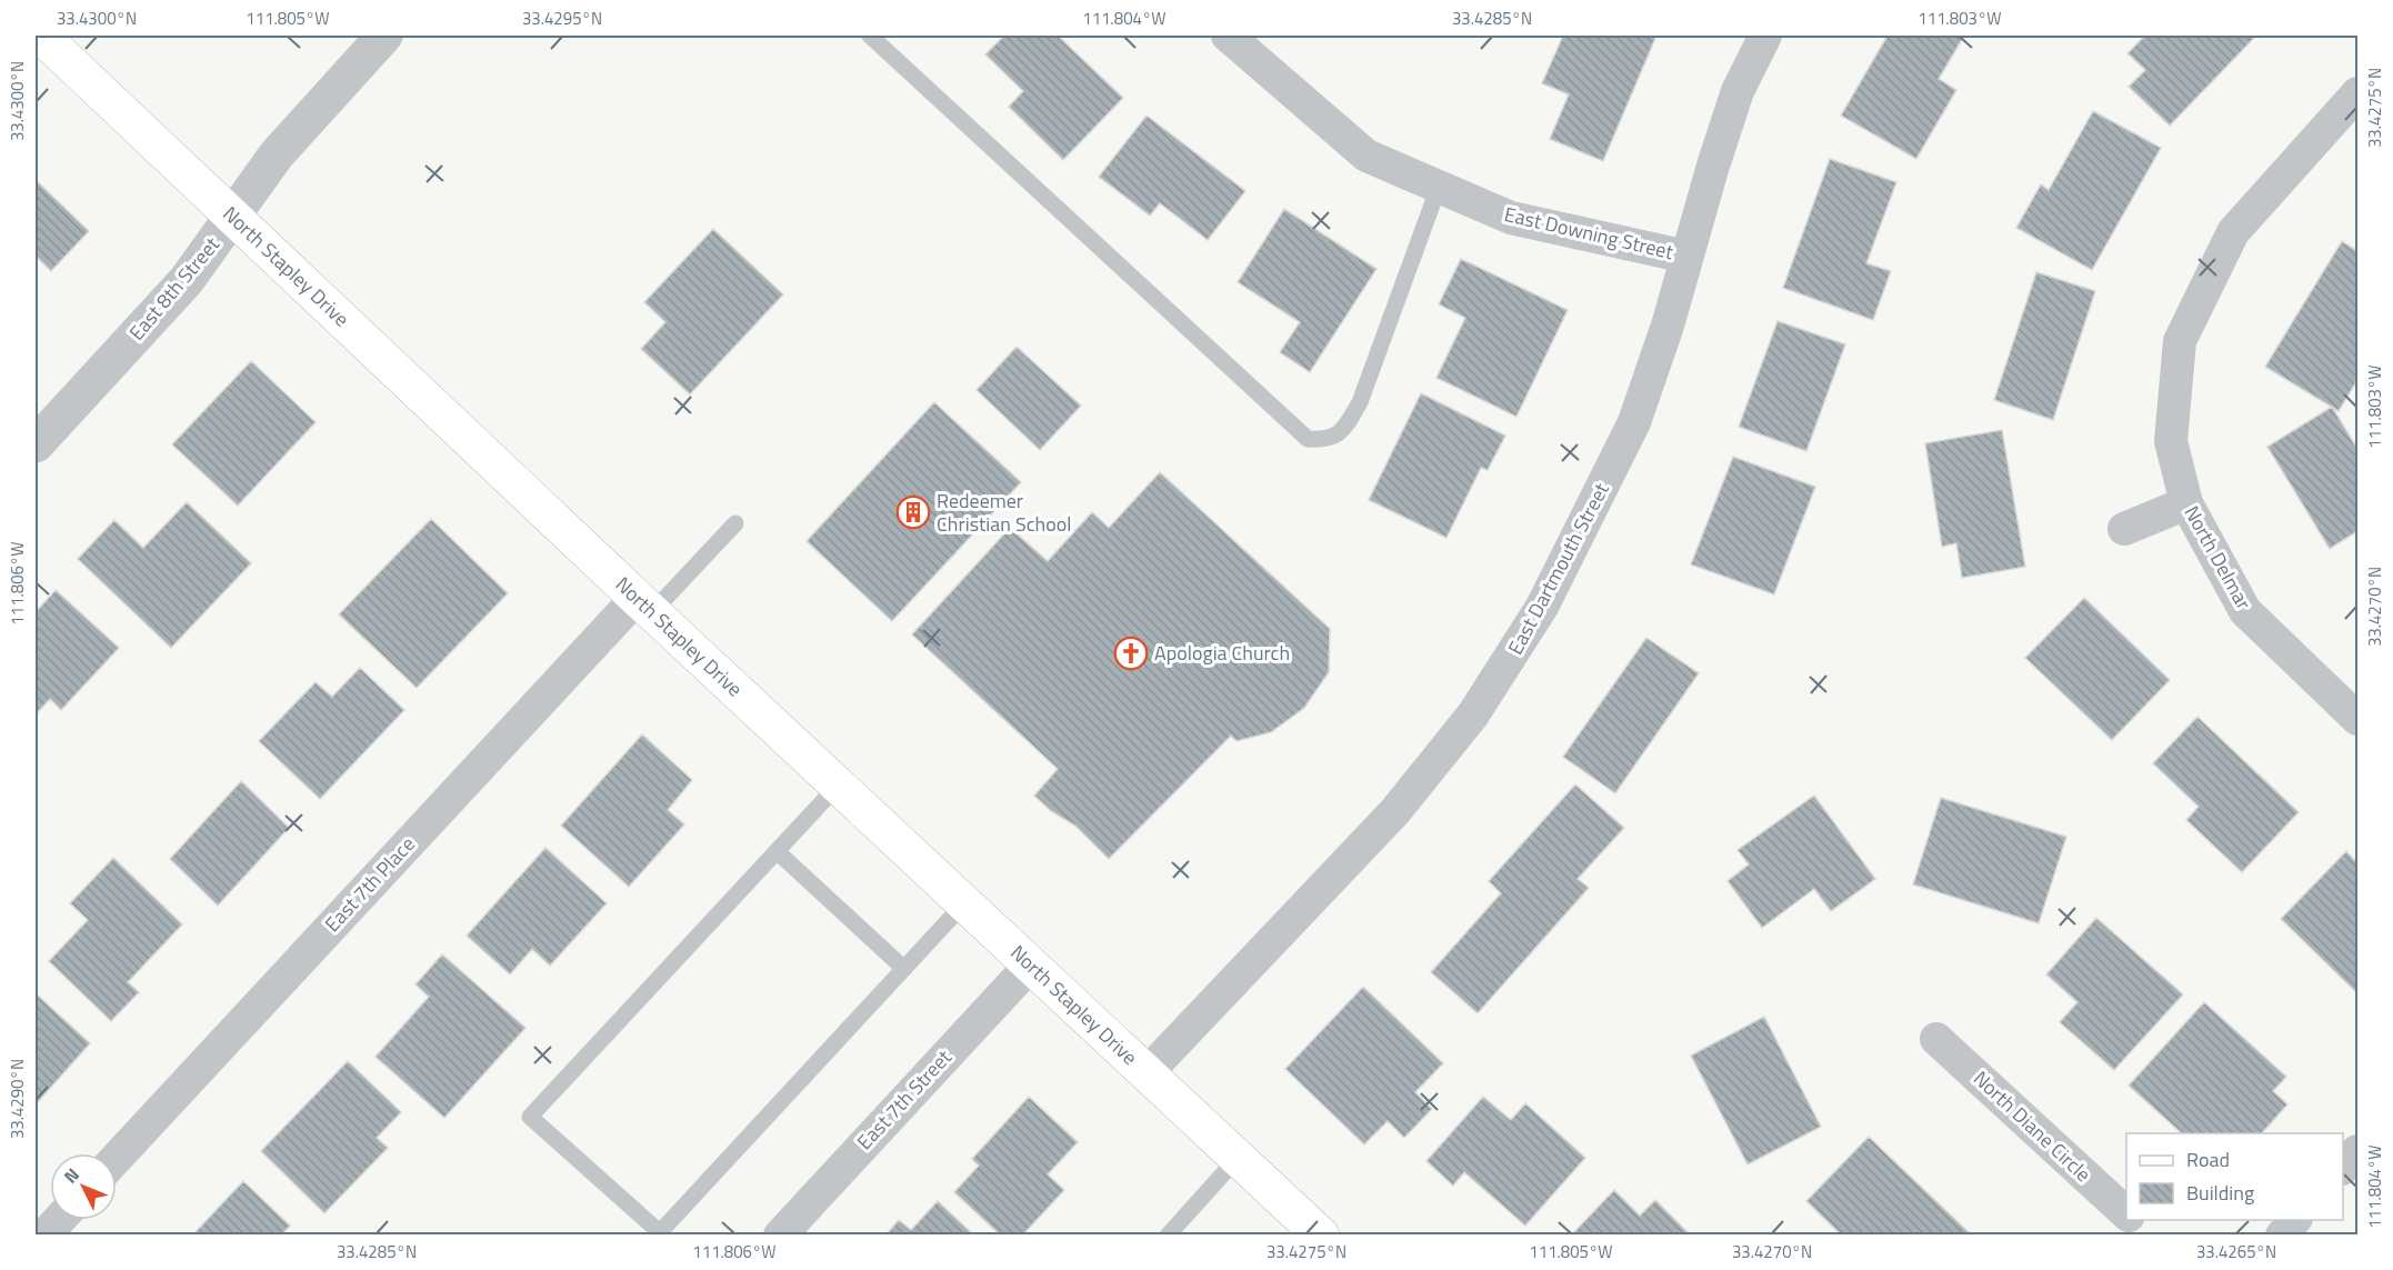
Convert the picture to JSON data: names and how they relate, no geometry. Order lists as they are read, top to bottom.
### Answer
{
  "streets": {
    "main road": ["North Stapley Drive"],
    "street": [
      "East Downing Street",
      "East 8th Street",
      "North Delmar",
      "East Dartmouth Street",
      "East 7th Place",
      "East 7th Street",
      "North Diane Circle"
    ]
  },
  "crossings": [
    ["East Downing Street", "East Dartmouth Street"],
    ["North Stapley Drive", "East 8th Street"],
    ["North Stapley Drive", "East Dartmouth Street"],
    ["North Stapley Drive", "East 7th Place"],
    ["North Stapley Drive", "East 7th Street"]
  ],
  "places": {
    "building": ["Redeemer Christian School"],
    "church": ["Apologia Church"]
  },
  "legend": ["Road", "Building"],
  "north": "top left",
  "coordinates": [
    "33.4300°N",
    "111.805°W",
    "33.4295°N",
    "111.804°W",
    "33.4285°N",
    "111.803°W",
    "33.4275°N",
    "111.806°W",
    "33.4270°N",
    "33.4290°N",
    "33.4265°N"
  ]
}
